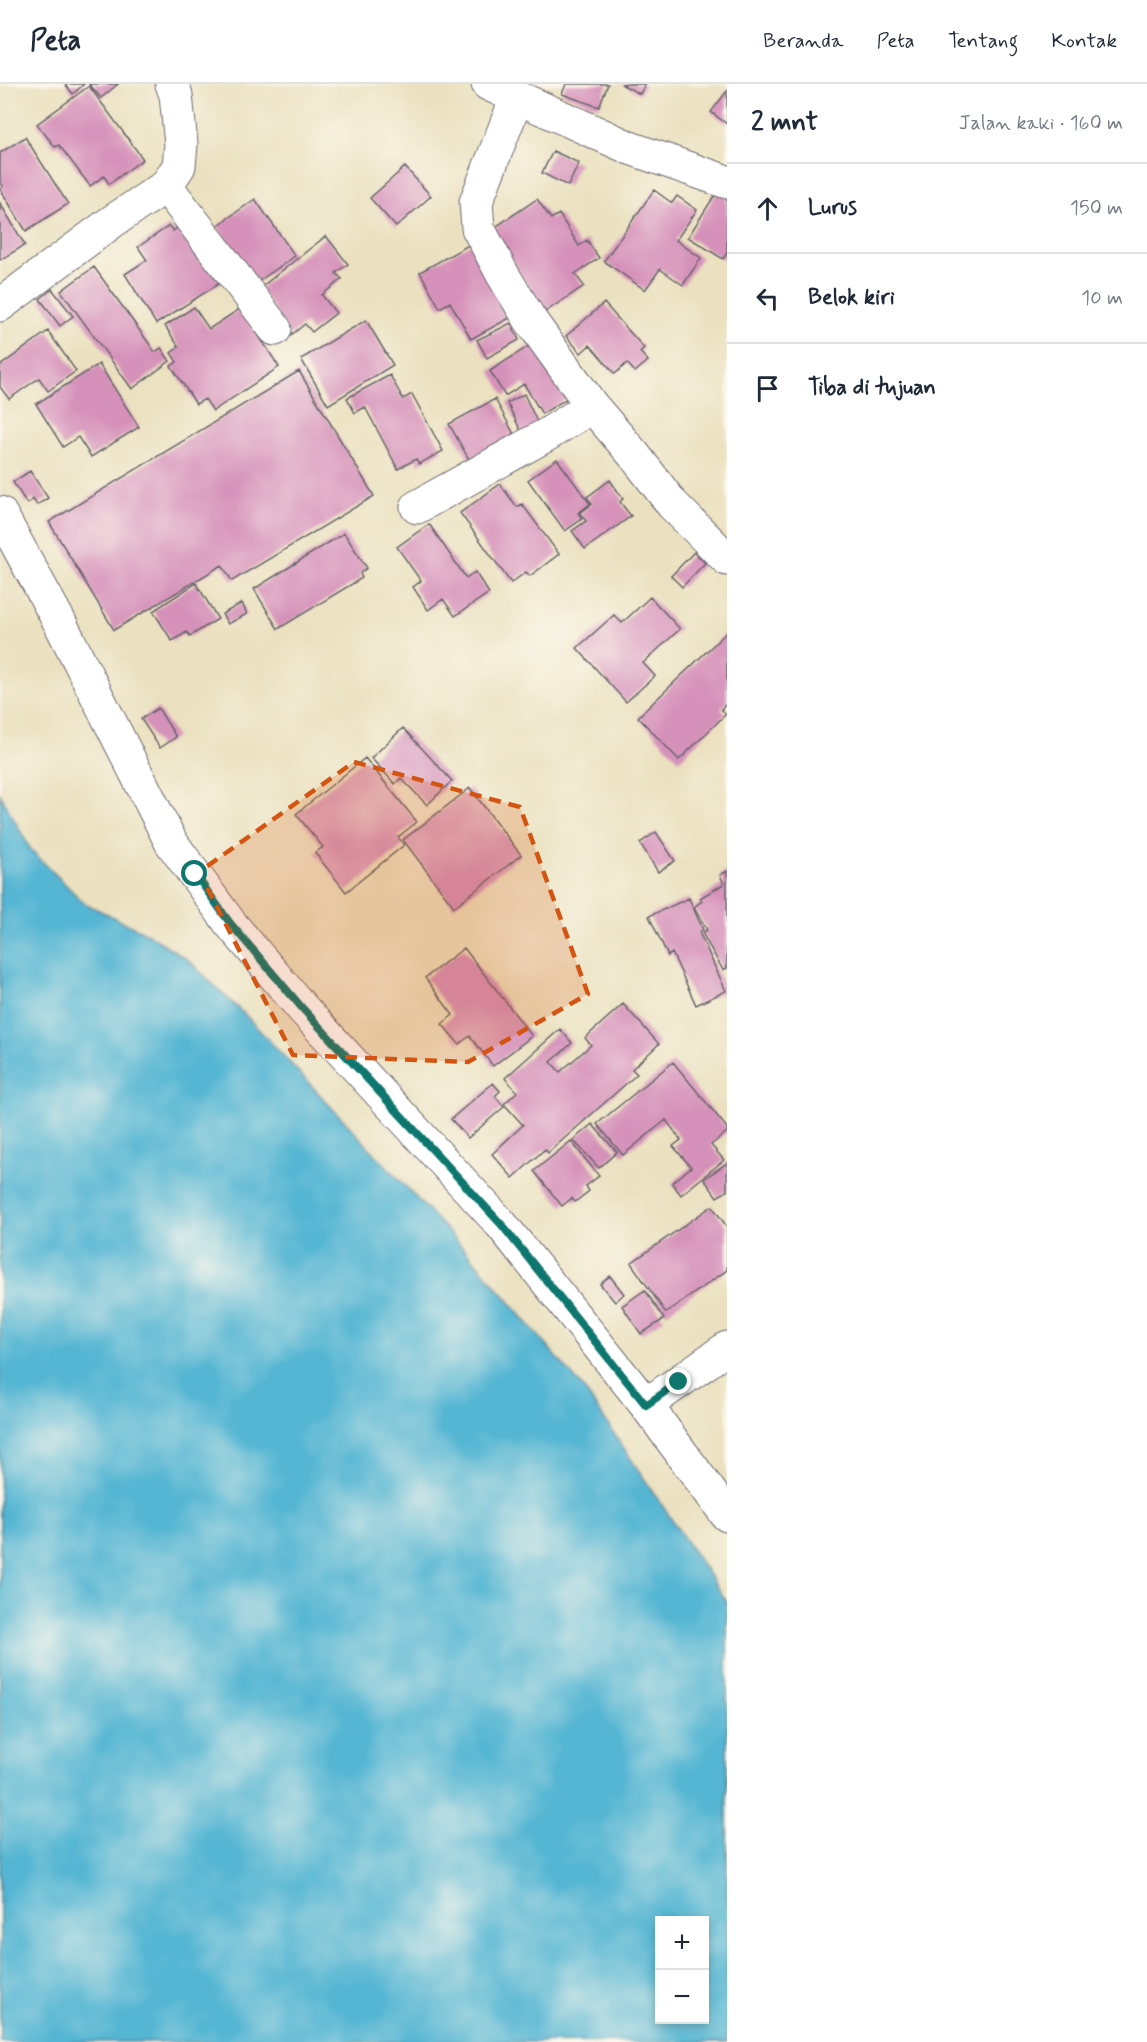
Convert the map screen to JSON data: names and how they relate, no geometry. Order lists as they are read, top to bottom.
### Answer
{
  "page": {
    "header": "Peta",
    "nav": [
      "Beranda",
      "Peta",
      "Tentang",
      "Kontak"
    ],
    "heading": ["2 mnt", "Jalan kaki · 160 m"],
    "list": [
      ["Lurus", "150 m"],
      ["Belok kiri", "10 m"],
      "Tiba di tujuan"
    ],
    "map_buttons": ["+", "−"]
  }
}
